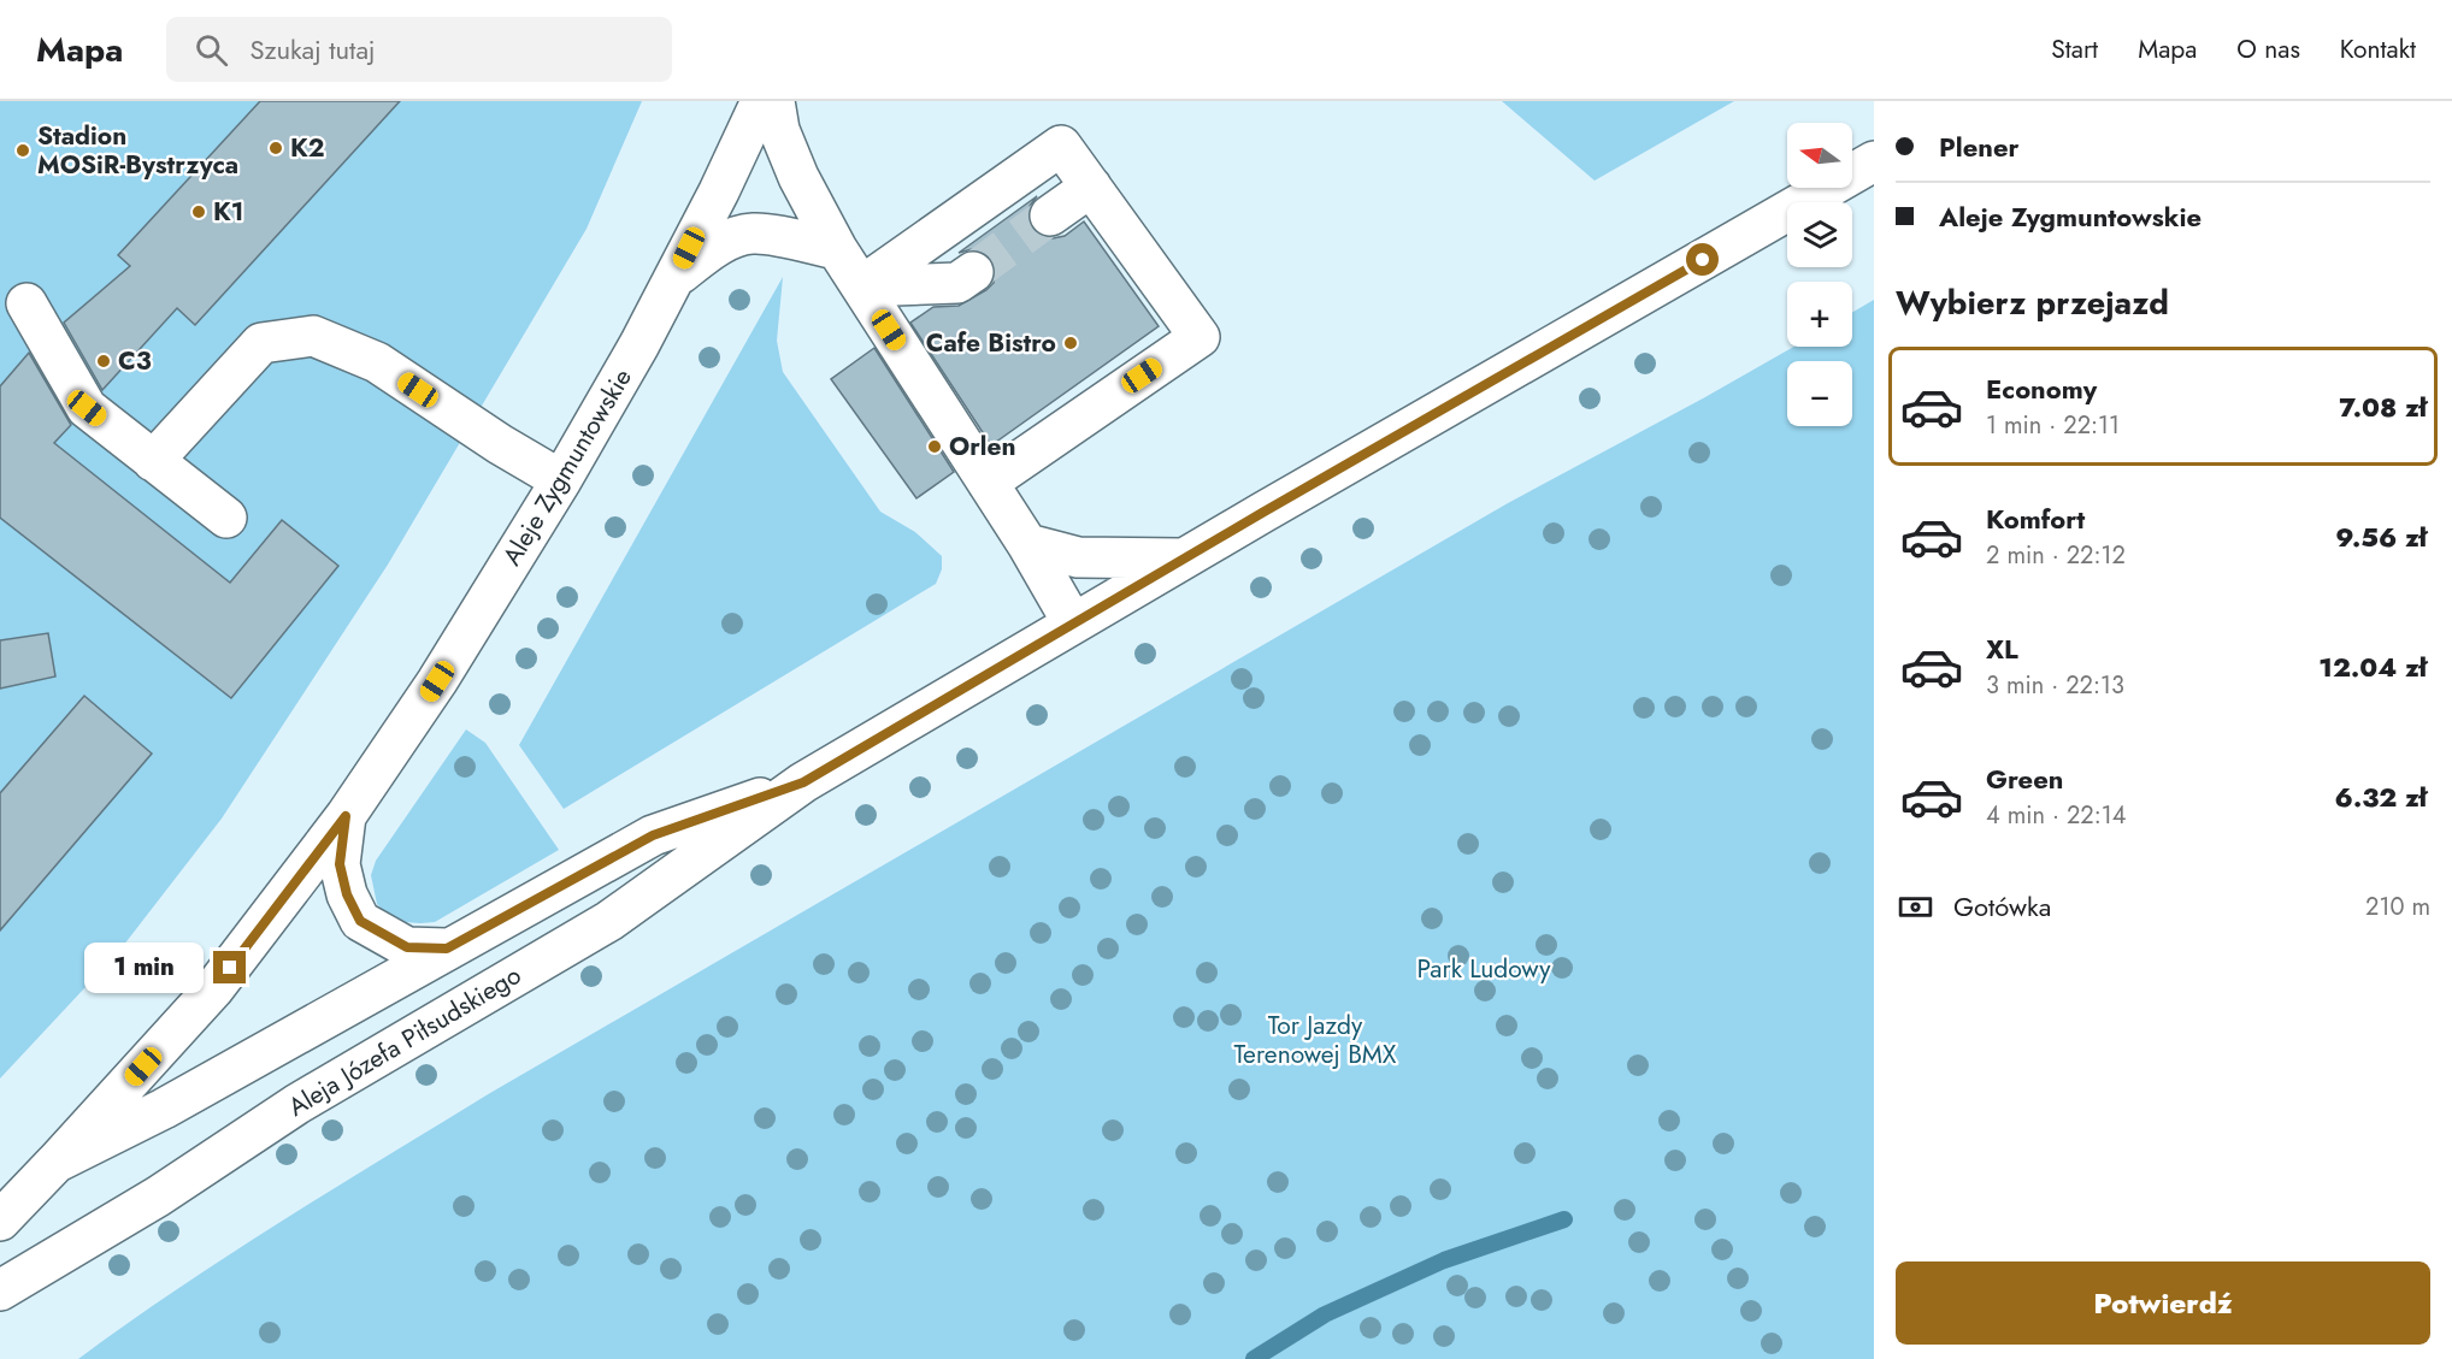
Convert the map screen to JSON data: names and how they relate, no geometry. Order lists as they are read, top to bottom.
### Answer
{
  "streets": {
    "street": ["Aleje Zygmuntowskie", "Aleja Józefa Piłsudskiego"]
  },
  "crossings": [
    ["Aleje Zygmuntowskie", "Aleja Józefa Piłsudskiego"]
  ],
  "parks": ["Park Ludowy", "Tor Jazdy Terenowej BMX"],
  "places": [
    "K2",
    "Stadion MOSiR-Bystrzyca",
    "K1",
    "Cafe Bistro",
    "C3",
    "Orlen"
  ],
  "north": "left",
  "page": {
    "header": "Mapa",
    "search": "Szukaj tutaj",
    "nav": [
      "Start",
      "Mapa",
      "O nas",
      "Kontakt"
    ],
    "banner": ["Plener", "Aleje Zygmuntowskie"],
    "map_buttons": ["+", "−"],
    "heading": "Wybierz przejazd",
    "list": [
      {
        "name": "Economy",
        "note": "1 min · 22:11",
        "value": "7.08 zł"
      },
      {
        "name": "Komfort",
        "note": "2 min · 22:12",
        "value": "9.56 zł"
      },
      {
        "name": "XL",
        "note": "3 min · 22:13",
        "value": "12.04 zł"
      },
      {
        "name": "Green",
        "note": "4 min · 22:14",
        "value": "6.32 zł"
      }
    ],
    "pay": ["Gotówka", "210 m"],
    "bubble": "1 min",
    "buttons": "Potwierdź"
  }
}
